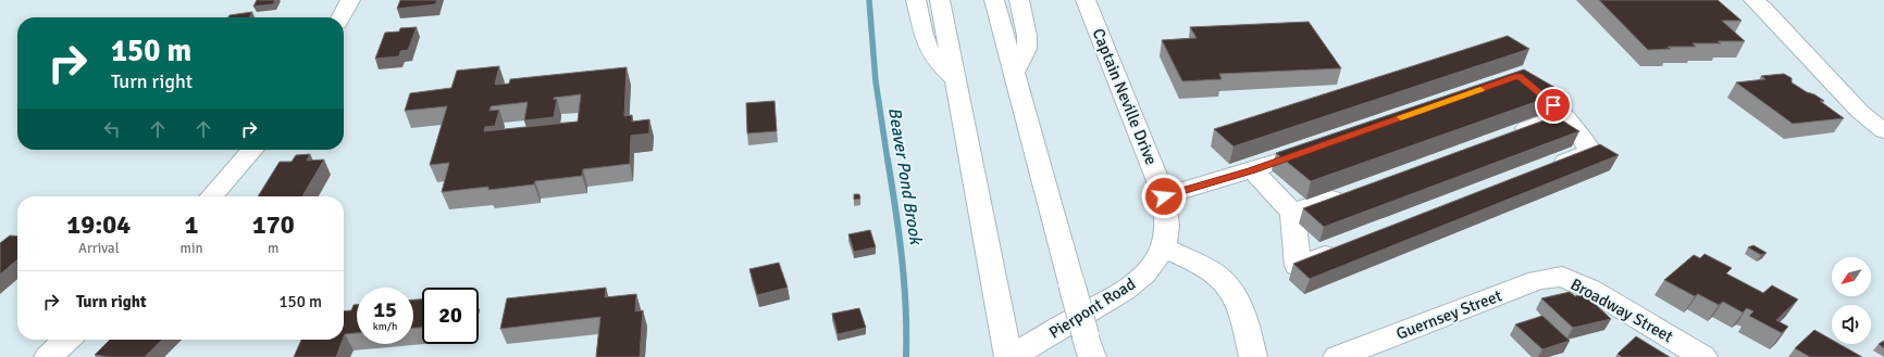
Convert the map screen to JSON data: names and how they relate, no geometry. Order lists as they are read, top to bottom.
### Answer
{
  "streets": {
    "main road": [
      "Captain Neville Drive",
      "Pierpont Road",
      "Broadway Street",
      "Guernsey Street"
    ]
  },
  "crossings": [
    ["Captain Neville Drive", "Pierpont Road"],
    ["Broadway Street", "Guernsey Street"]
  ],
  "water": ["Beaver Pond Brook"],
  "north": "bottom left",
  "page": {
    "turn": ["150 m", "Turn right"],
    "eta": [
      "19:04",
      "Arrival",
      "1",
      "min",
      "170",
      "m"
    ],
    "list": [
      {
        "name": "Turn right",
        "value": "150 m"
      }
    ],
    "speed": "15 km/h",
    "limit": "20"
  }
}
